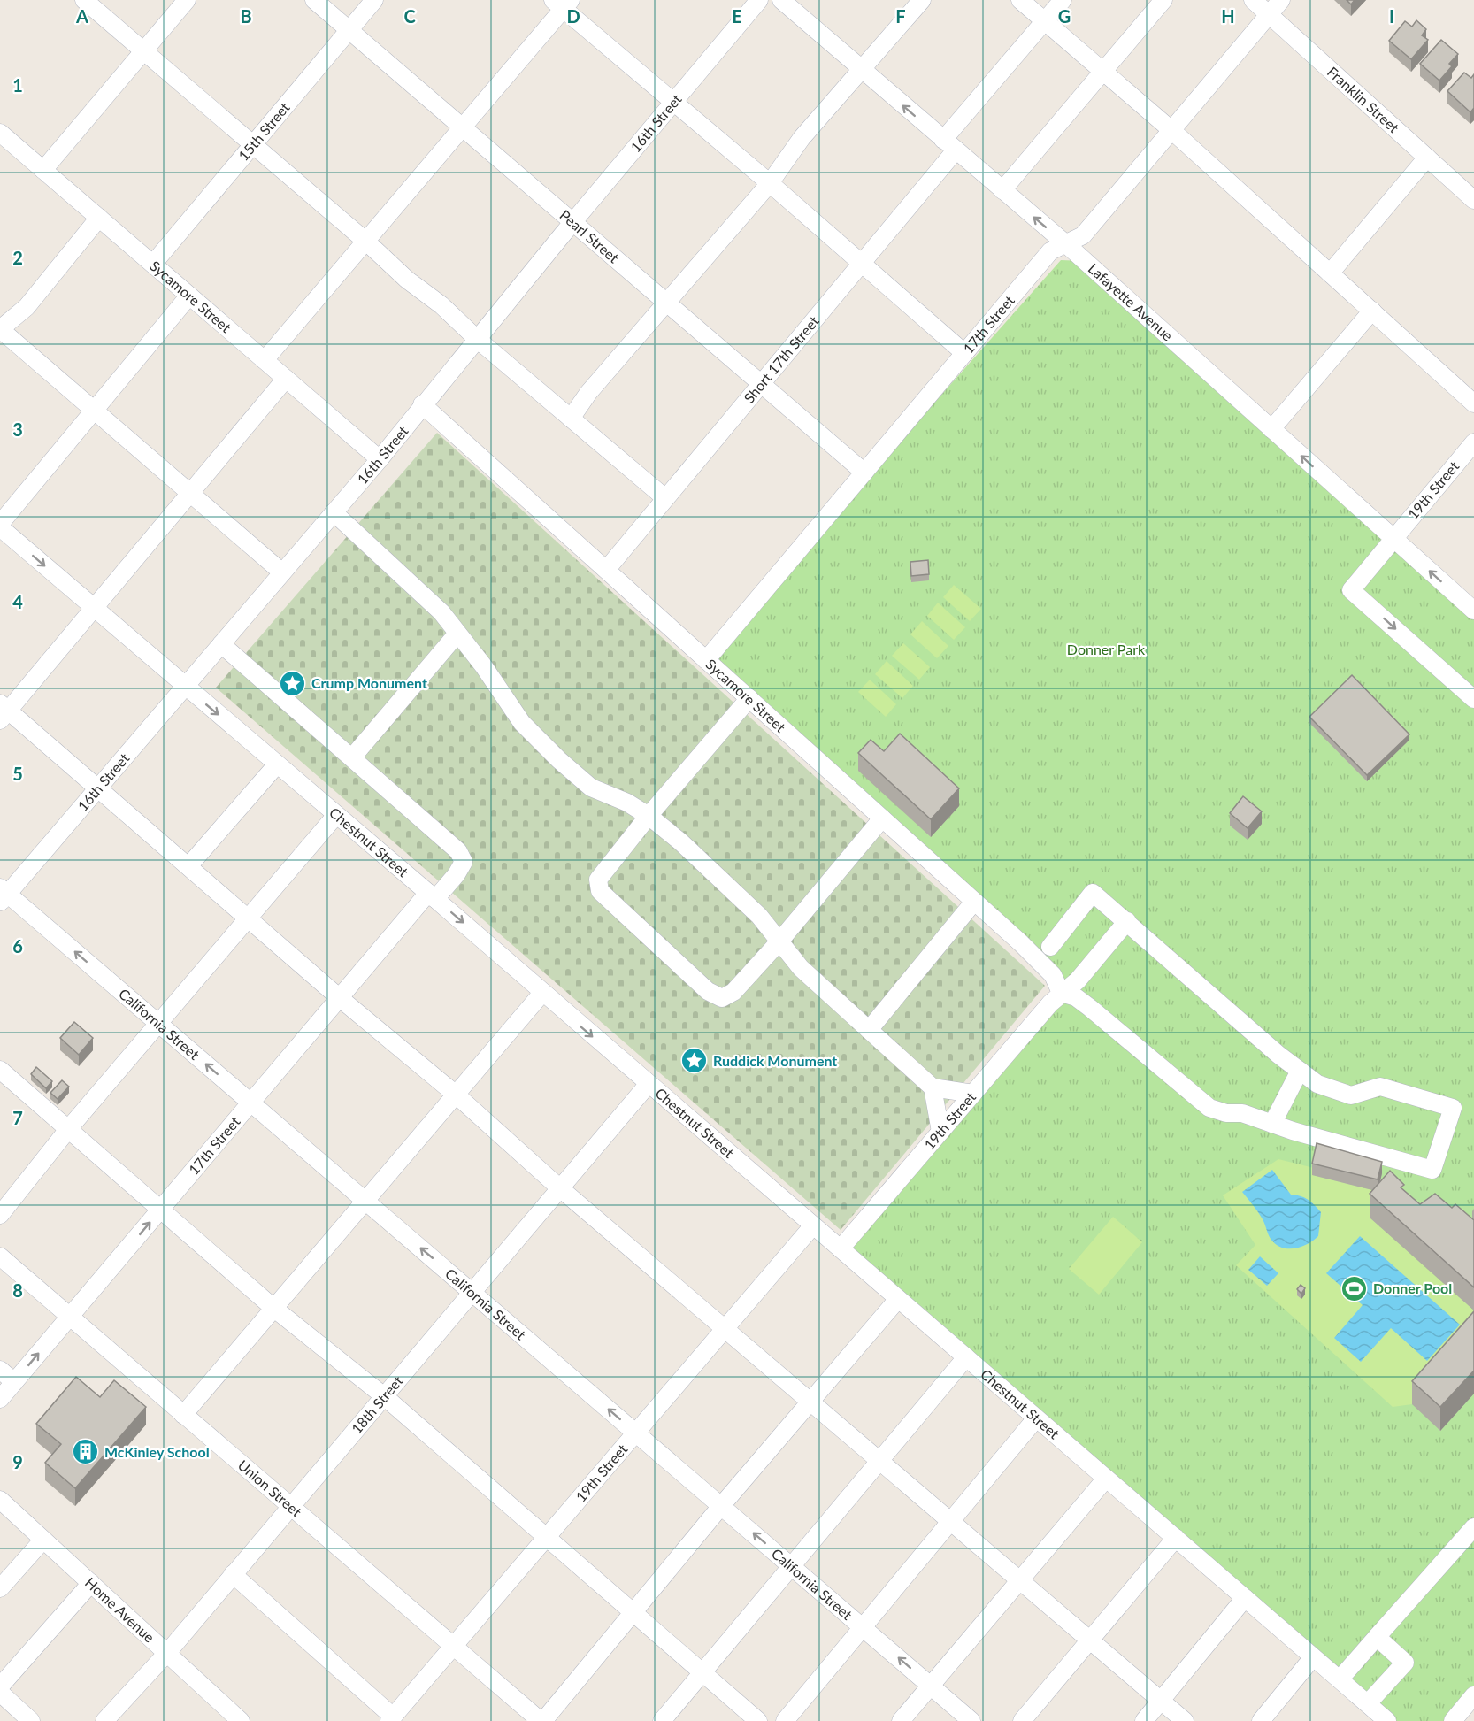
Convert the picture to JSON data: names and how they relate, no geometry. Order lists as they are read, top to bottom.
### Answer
{
  "streets": {
    "street": [
      "Franklin Street",
      "16th Street",
      "15th Street",
      "Pearl Street",
      "Sycamore Street",
      "Lafayette Avenue",
      "17th Street",
      "Short 17th Street",
      "19th Street",
      "Chestnut Street",
      "California Street",
      "18th Street",
      "Union Street",
      "Home Avenue"
    ]
  },
  "crossings": [
    ["Franklin Street", "17th Street"],
    ["16th Street", "Pearl Street"],
    ["16th Street", "Sycamore Street"],
    ["16th Street", "Chestnut Street"],
    ["16th Street", "California Street"],
    ["15th Street", "Pearl Street"],
    ["15th Street", "Sycamore Street"],
    ["Pearl Street", "17th Street"],
    ["Pearl Street", "Short 17th Street"],
    ["Sycamore Street", "17th Street"],
    ["Sycamore Street", "Short 17th Street"],
    ["Sycamore Street", "19th Street"],
    ["Lafayette Avenue", "17th Street"],
    ["Lafayette Avenue", "Short 17th Street"],
    ["Lafayette Avenue", "19th Street"],
    ["17th Street", "Chestnut Street"],
    ["17th Street", "California Street"],
    ["17th Street", "Union Street"],
    ["19th Street", "Chestnut Street"],
    ["19th Street", "California Street"],
    ["19th Street", "Union Street"],
    ["Chestnut Street", "18th Street"],
    ["California Street", "18th Street"],
    ["18th Street", "Union Street"],
    ["18th Street", "Home Avenue"]
  ],
  "parks": ["Donner Park"],
  "places": {
    "place": ["Crump Monument", "Ruddick Monument"],
    "sports": ["Donner Pool"],
    "building": ["McKinley School"]
  },
  "grid": {
    "columns": [
      "A",
      "B",
      "C",
      "D",
      "E",
      "F",
      "G",
      "H",
      "I"
    ],
    "rows": [
      "1",
      "2",
      "3",
      "4",
      "5",
      "6",
      "7",
      "8",
      "9"
    ]
  }
}
